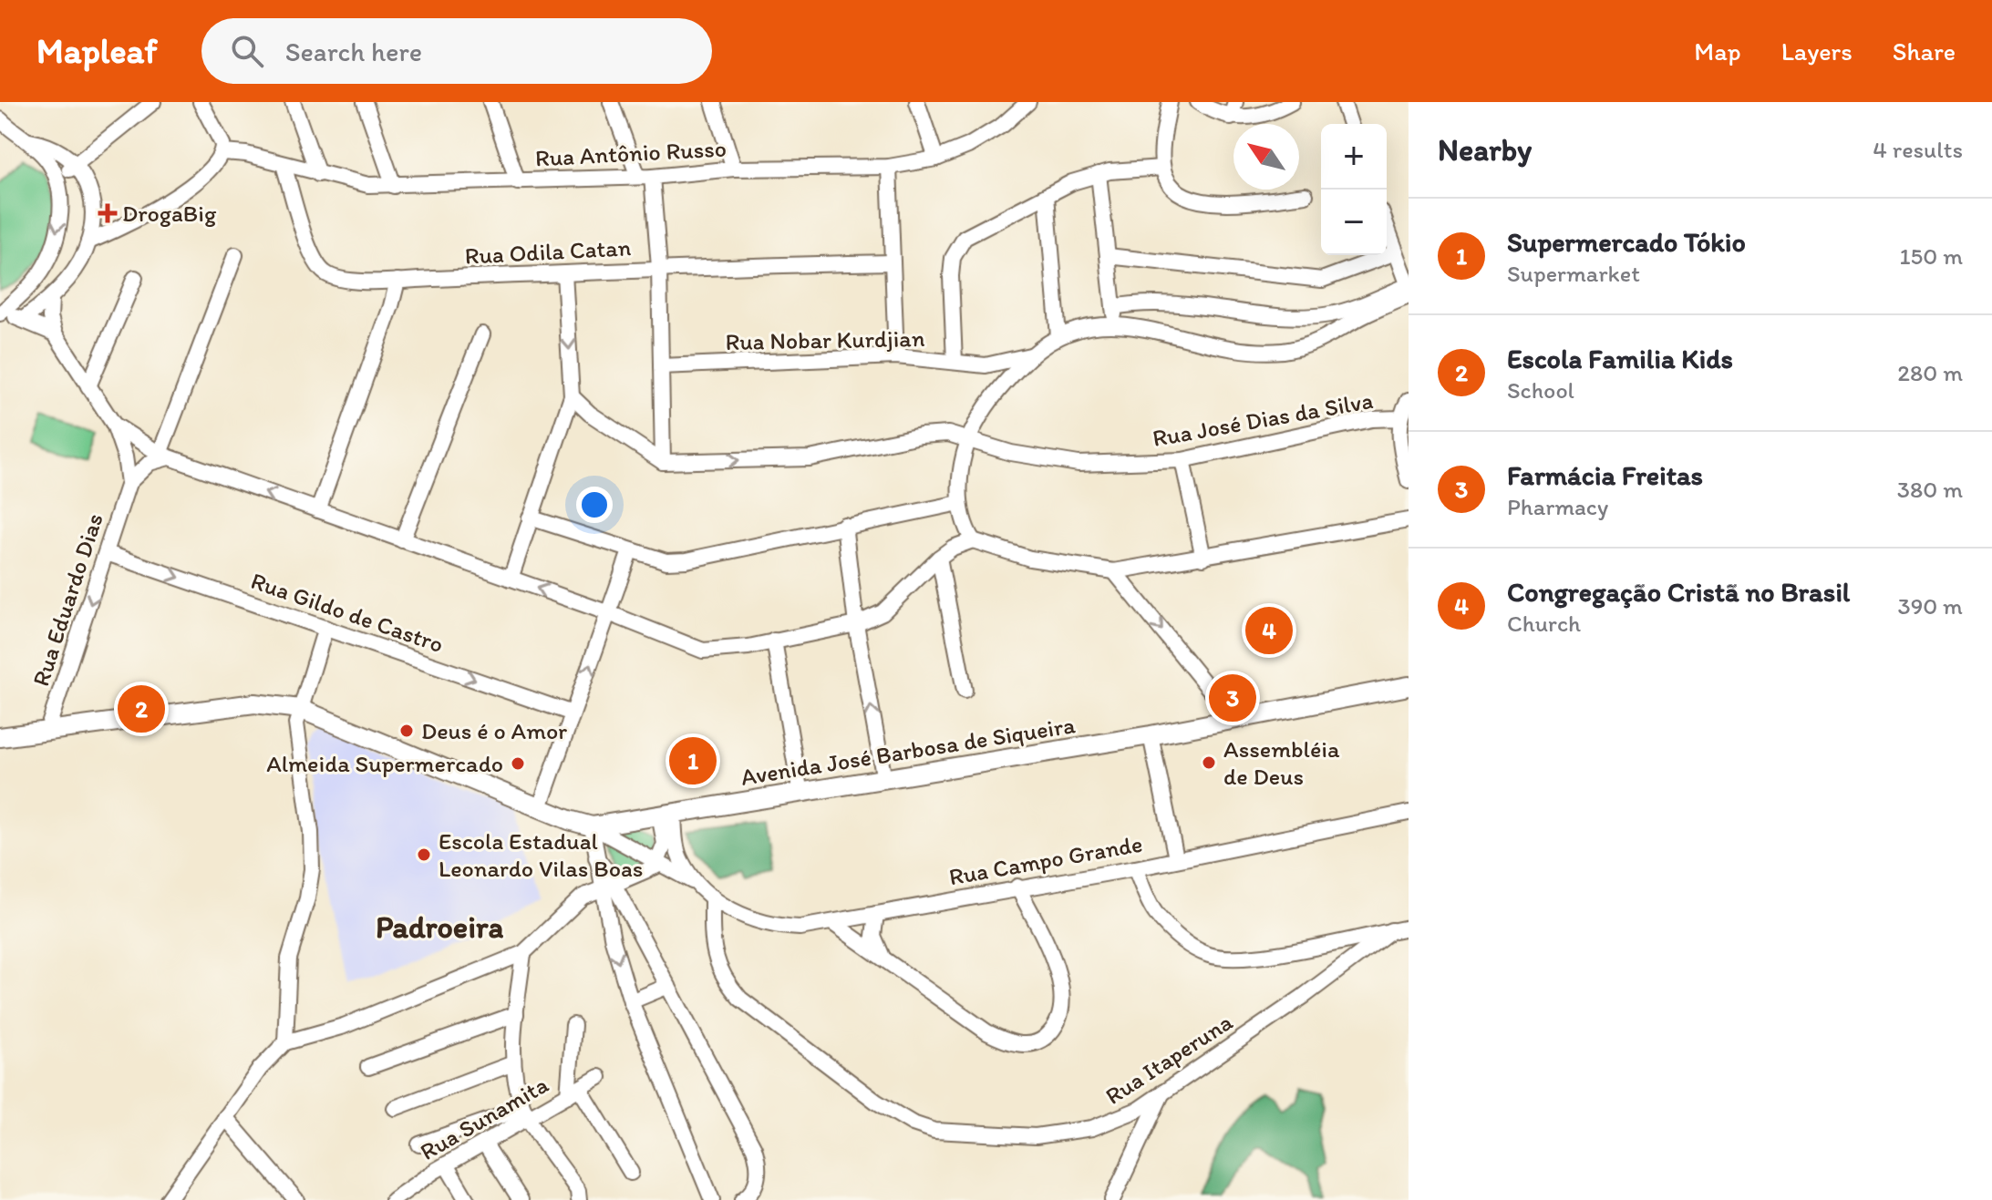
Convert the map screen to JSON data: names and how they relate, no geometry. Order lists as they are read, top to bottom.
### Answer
{
  "streets": {
    "main road": ["Avenida José Barbosa de Siqueira"],
    "street": [
      "Rua Antônio Russo",
      "Rua Odila Catan",
      "Rua Nobar Kurdjian",
      "Rua José Dias da Silva",
      "Rua Eduardo Dias",
      "Rua Gildo de Castro",
      "Rua Campo Grande",
      "Rua Itaperuna",
      "Rua Sunamita"
    ]
  },
  "crossings": [
    ["Rua Antônio Russo", "Rua Odila Catan"],
    ["Rua Eduardo Dias", "Rua Gildo de Castro"],
    ["Avenida José Barbosa de Siqueira", "Rua Campo Grande"],
    ["Rua Campo Grande", "Rua Itaperuna"]
  ],
  "one_way": ["Rua Eduardo Dias"],
  "districts": ["Padroeira"],
  "places": {
    "health": ["DrogaBig"],
    "other": [
      "Deus é o Amor",
      "Assembléia de Deus",
      "Almeida Supermercado",
      "Escola Estadual Leonardo Vilas Boas"
    ]
  },
  "north": "top left",
  "page": {
    "header": "Mapleaf",
    "search": "Search here",
    "nav": ["Map", "Layers", "Share"],
    "heading": ["Nearby", "4 results"],
    "map_buttons": ["+", "−"],
    "list": [
      {
        "mark": "1",
        "name": "Supermercado Tókio",
        "note": "Supermarket",
        "value": "150 m"
      },
      {
        "mark": "2",
        "name": "Escola Familia Kids",
        "note": "School",
        "value": "280 m"
      },
      {
        "mark": "3",
        "name": "Farmácia Freitas",
        "note": "Pharmacy",
        "value": "380 m"
      },
      {
        "mark": "4",
        "name": "Congregação Cristã no Brasil",
        "note": "Church",
        "value": "390 m"
      }
    ],
    "pins": [
      "4",
      "3",
      "2",
      "1"
    ]
  }
}
